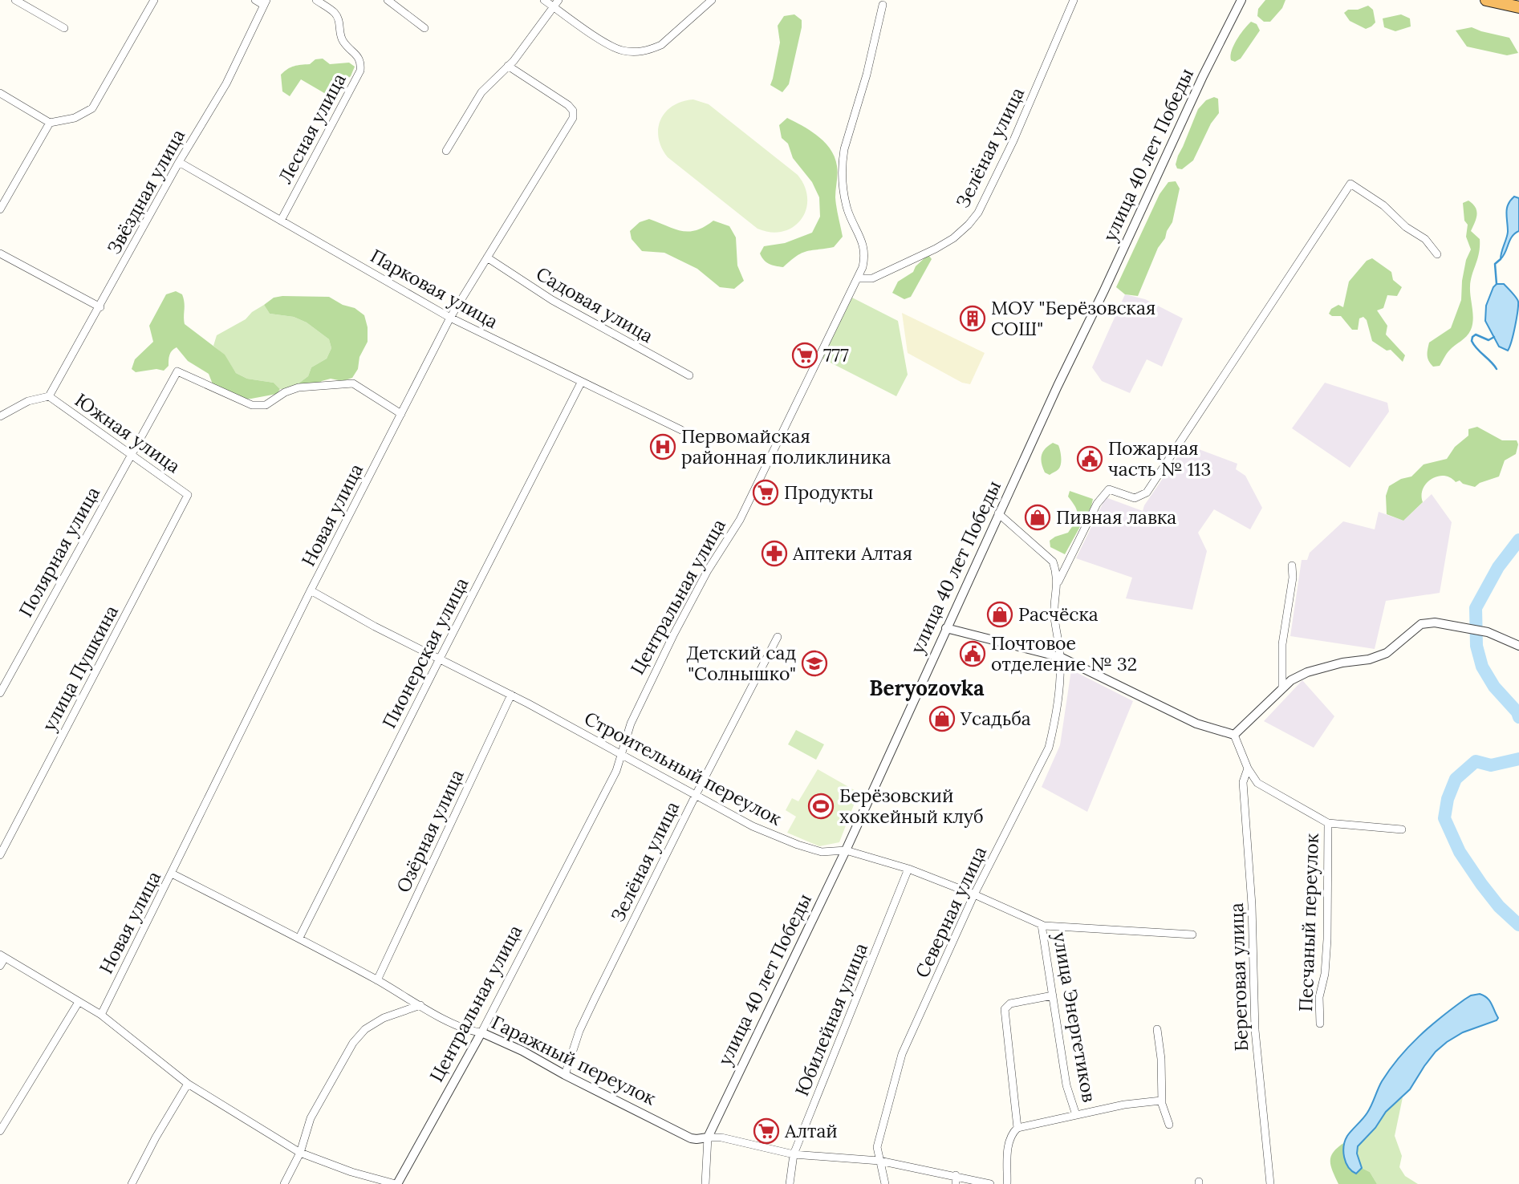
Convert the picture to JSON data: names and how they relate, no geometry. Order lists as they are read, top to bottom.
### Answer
{
  "streets": {
    "street": [
      "Лесная улица",
      "Зелёная улица",
      "улица 40 лет Победы",
      "Звёздная улица",
      "Парковая улица",
      "Садовая улица",
      "Южная улица",
      "Новая улица",
      "Полярная улица",
      "Центральная улица",
      "Пионерская улица",
      "улица Пушкина",
      "Строительный переулок",
      "Озёрная улица",
      "Северная улица",
      "Песчаный переулок",
      "Береговая улица",
      "улица Энергетиков",
      "Юбилейная улица",
      "Гаражный переулок"
    ]
  },
  "crossings": [
    ["Лесная улица", "Парковая улица"],
    ["Зелёная улица", "Центральная улица"],
    ["Зелёная улица", "Строительный переулок"],
    ["Зелёная улица", "Гаражный переулок"],
    ["улица 40 лет Победы", "Строительный переулок"],
    ["улица 40 лет Победы", "Северная улица"],
    ["улица 40 лет Победы", "Гаражный переулок"],
    ["Звёздная улица", "Парковая улица"],
    ["Звёздная улица", "Южная улица"],
    ["Парковая улица", "Новая улица"],
    ["Парковая улица", "Пионерская улица"],
    ["Садовая улица", "Новая улица"],
    ["Южная улица", "Полярная улица"],
    ["Южная улица", "улица Пушкина"],
    ["Новая улица", "Полярная улица"],
    ["Новая улица", "Строительный переулок"],
    ["Новая улица", "Гаражный переулок"],
    ["Центральная улица", "Строительный переулок"],
    ["Центральная улица", "Гаражный переулок"],
    ["Пионерская улица", "Строительный переулок"],
    ["Пионерская улица", "Гаражный переулок"],
    ["Строительный переулок", "Озёрная улица"],
    ["Строительный переулок", "Северная улица"],
    ["Строительный переулок", "улица Энергетиков"],
    ["Строительный переулок", "Юбилейная улица"],
    ["Озёрная улица", "Гаражный переулок"],
    ["Северная улица", "Гаражный переулок"],
    ["Юбилейная улица", "Гаражный переулок"]
  ],
  "districts": ["Beryozovka"],
  "places": {
    "building": ["МОУ \"Берёзовская СОШ\""],
    "supermarket": ["777", "Продукты", "Алтай"],
    "hospital": ["Первомайская районная поликлиника"],
    "public building": ["Пожарная часть № 113", "Почтовое отделение № 32"],
    "shop": ["Пивная лавка", "Расчёска", "Усадьба"],
    "pharmacy": ["Аптеки Алтая"],
    "school or university": ["Детский сад \"Солнышко\""],
    "sports": ["Берёзовский хоккейный клуб"]
  }
}
